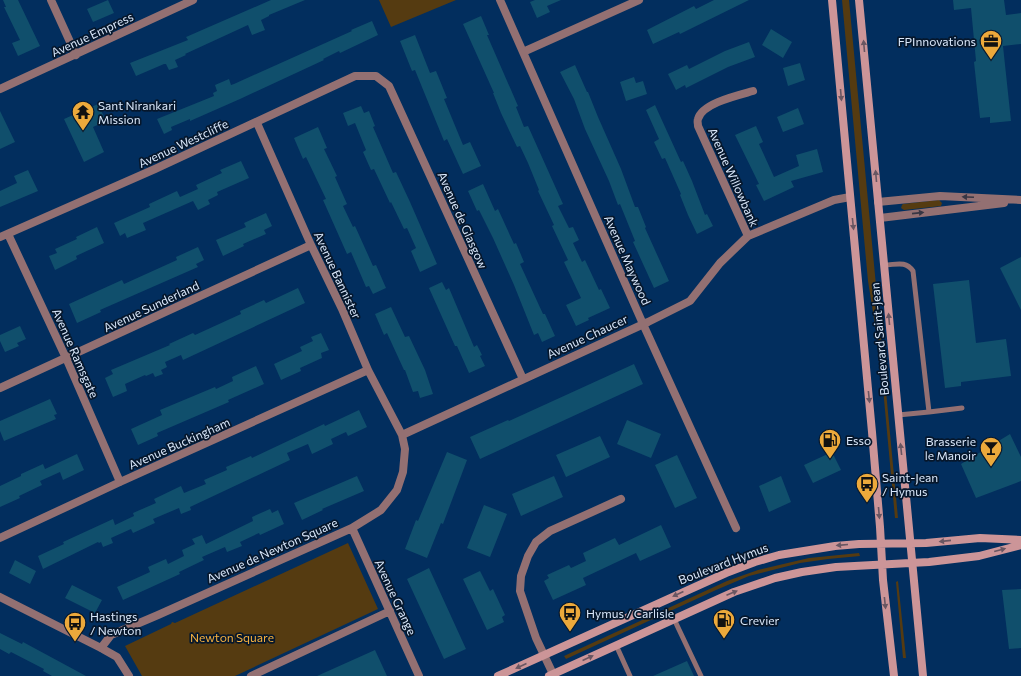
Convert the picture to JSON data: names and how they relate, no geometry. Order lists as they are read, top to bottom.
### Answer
{
  "streets": {
    "main road": ["Boulevard Saint-Jean", "Boulevard Hymus"],
    "street": [
      "Avenue Empress",
      "Avenue Westcliffe",
      "Avenue Willowbank",
      "Avenue de Glasgow",
      "Avenue Maywood",
      "Avenue Bannister",
      "Avenue Sunderland",
      "Avenue Chaucer",
      "Avenue Ramsgate",
      "Avenue Buckingham",
      "Avenue de Newton Square",
      "Avenue Grange"
    ]
  },
  "crossings": [
    ["Avenue Westcliffe", "Avenue de Glasgow"],
    ["Avenue Westcliffe", "Avenue Bannister"],
    ["Avenue Westcliffe", "Avenue Ramsgate"],
    ["Avenue Willowbank", "Avenue Chaucer"],
    ["Avenue de Glasgow", "Avenue Chaucer"],
    ["Avenue Maywood", "Avenue Chaucer"],
    ["Avenue Bannister", "Avenue Sunderland"],
    ["Avenue Bannister", "Avenue Chaucer"],
    ["Avenue Bannister", "Avenue Buckingham"],
    ["Avenue Bannister", "Avenue de Newton Square"],
    ["Avenue Sunderland", "Avenue Ramsgate"],
    ["Avenue Chaucer", "Boulevard Saint-Jean"],
    ["Avenue Chaucer", "Avenue de Newton Square"],
    ["Boulevard Saint-Jean", "Boulevard Hymus"],
    ["Avenue Ramsgate", "Avenue Buckingham"],
    ["Avenue de Newton Square", "Avenue Grange"]
  ],
  "parks": ["Newton Square"],
  "places": {
    "office": ["FPInnovations"],
    "temple": ["Sant Nirankari Mission"],
    "fuel station": ["Esso", "Crevier"],
    "bar": ["Brasserie le Manoir"],
    "bus stop": ["Saint-Jean / Hymus", "Hymus / Carlisle", "Hastings / Newton"]
  }
}
